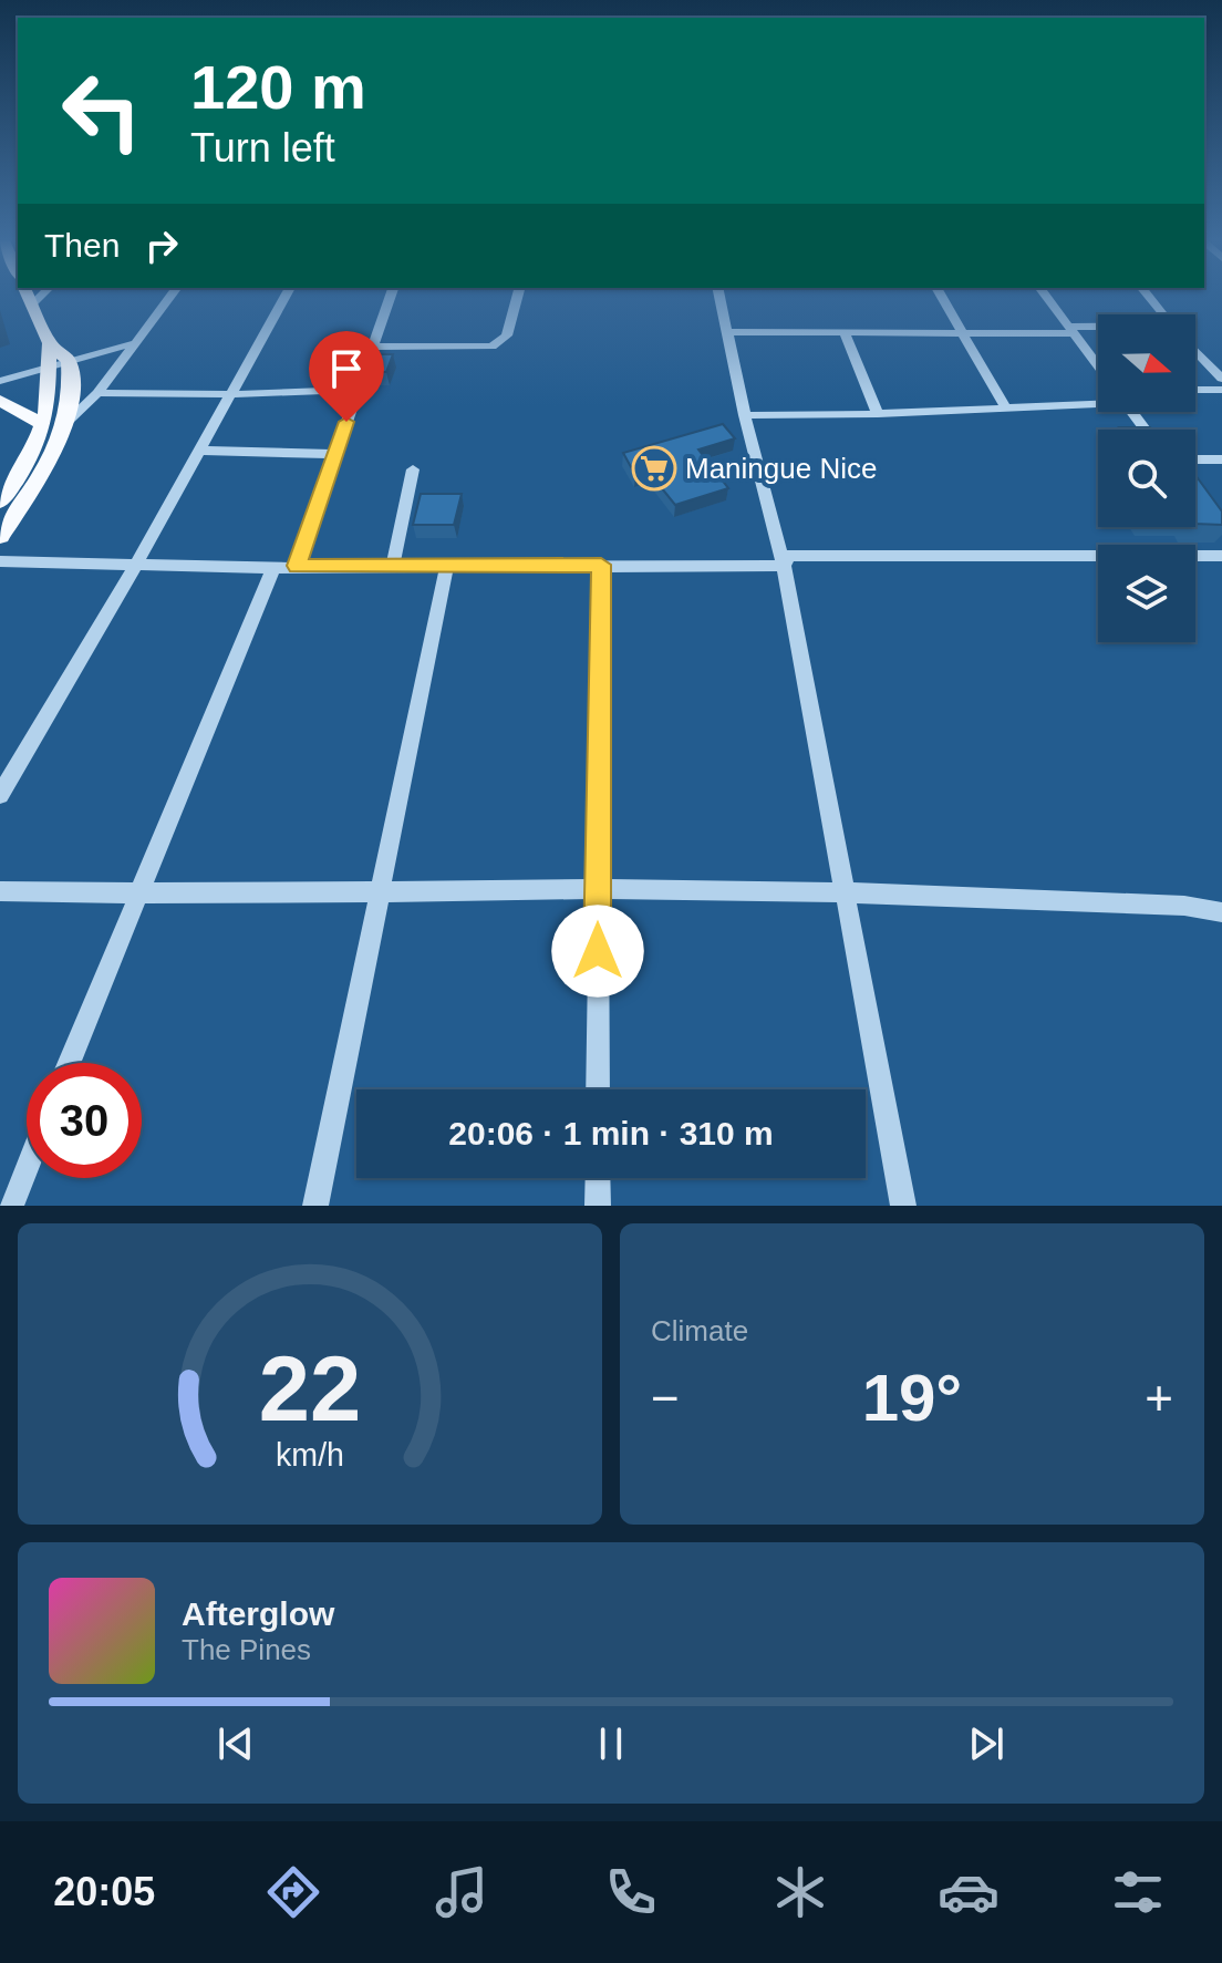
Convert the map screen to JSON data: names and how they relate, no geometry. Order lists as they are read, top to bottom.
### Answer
{
  "places": {
    "supermarket": ["Maningue Nice"]
  },
  "north": "right",
  "page": {
    "turn": ["120 m", "Turn left"],
    "then": "Then",
    "limit": "30",
    "trip": "20:06 · 1 min · 310 m",
    "tile": "Climate",
    "heat": ["−", "19°", "+"],
    "song": ["Afterglow", "The Pines"],
    "tabs": "20:05",
    "gauge": ["22", "km/h"]
  }
}
